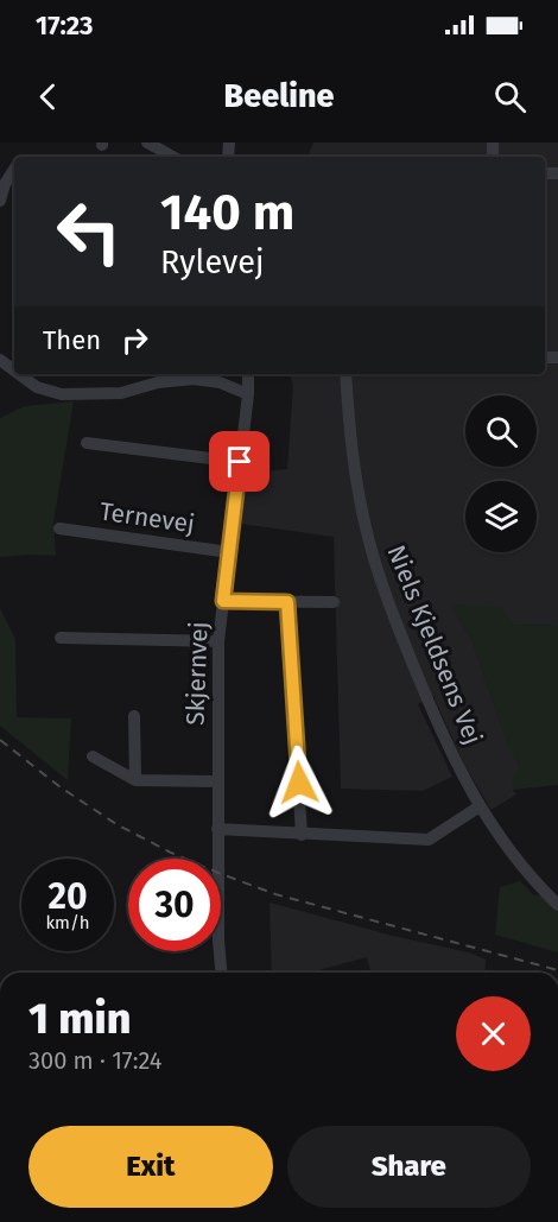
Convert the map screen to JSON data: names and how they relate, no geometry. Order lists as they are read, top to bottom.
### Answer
{
  "streets": {
    "street": ["Ternevej", "Niels Kjeldsens Vej", "Skjernvej"]
  },
  "crossings": [
    ["Ternevej", "Skjernvej"]
  ],
  "page": {
    "status": "17:23",
    "header": "Beeline",
    "turn": ["140 m", "Rylevej"],
    "then": "Then",
    "speed": "20 km/h",
    "limit": "30",
    "heading": ["1 min", "300 m · 17:24"],
    "buttons": ["Exit", "Share"]
  }
}
